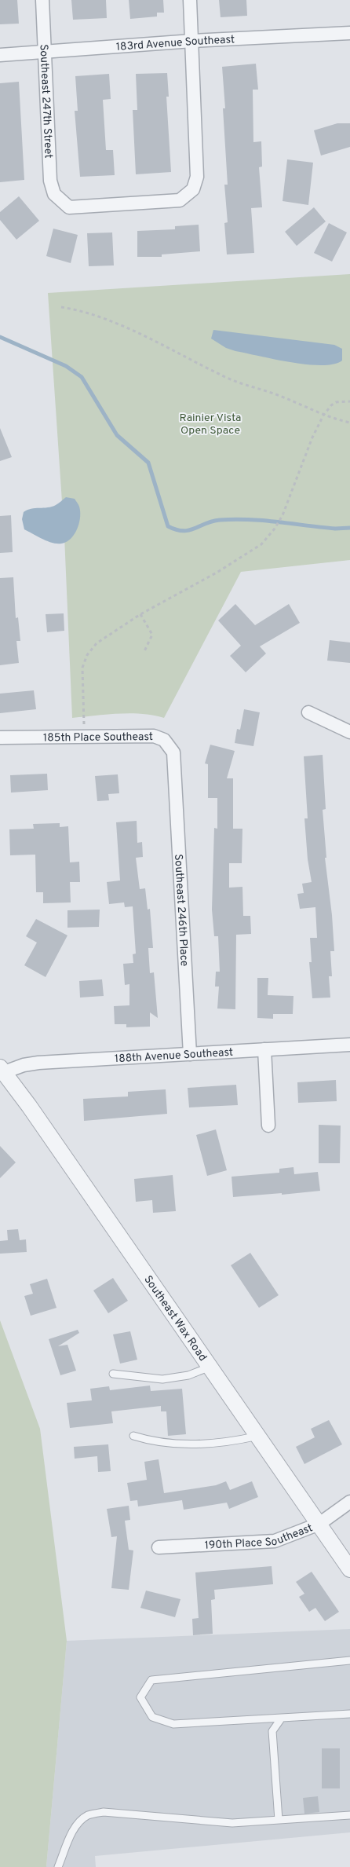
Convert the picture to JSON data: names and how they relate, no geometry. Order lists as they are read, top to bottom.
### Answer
{
  "streets": {
    "street": [
      "183rd Avenue Southeast",
      "Southeast 247th Street",
      "185th Place Southeast",
      "Southeast 246th Place",
      "188th Avenue Southeast",
      "Southeast Wax Road",
      "190th Place Southeast"
    ]
  },
  "crossings": [
    ["183rd Avenue Southeast", "Southeast 247th Street"],
    ["185th Place Southeast", "Southeast 246th Place"],
    ["Southeast 246th Place", "188th Avenue Southeast"],
    ["188th Avenue Southeast", "Southeast Wax Road"],
    ["Southeast Wax Road", "190th Place Southeast"]
  ],
  "parks": ["Rainier Vista Open Space"]
}
